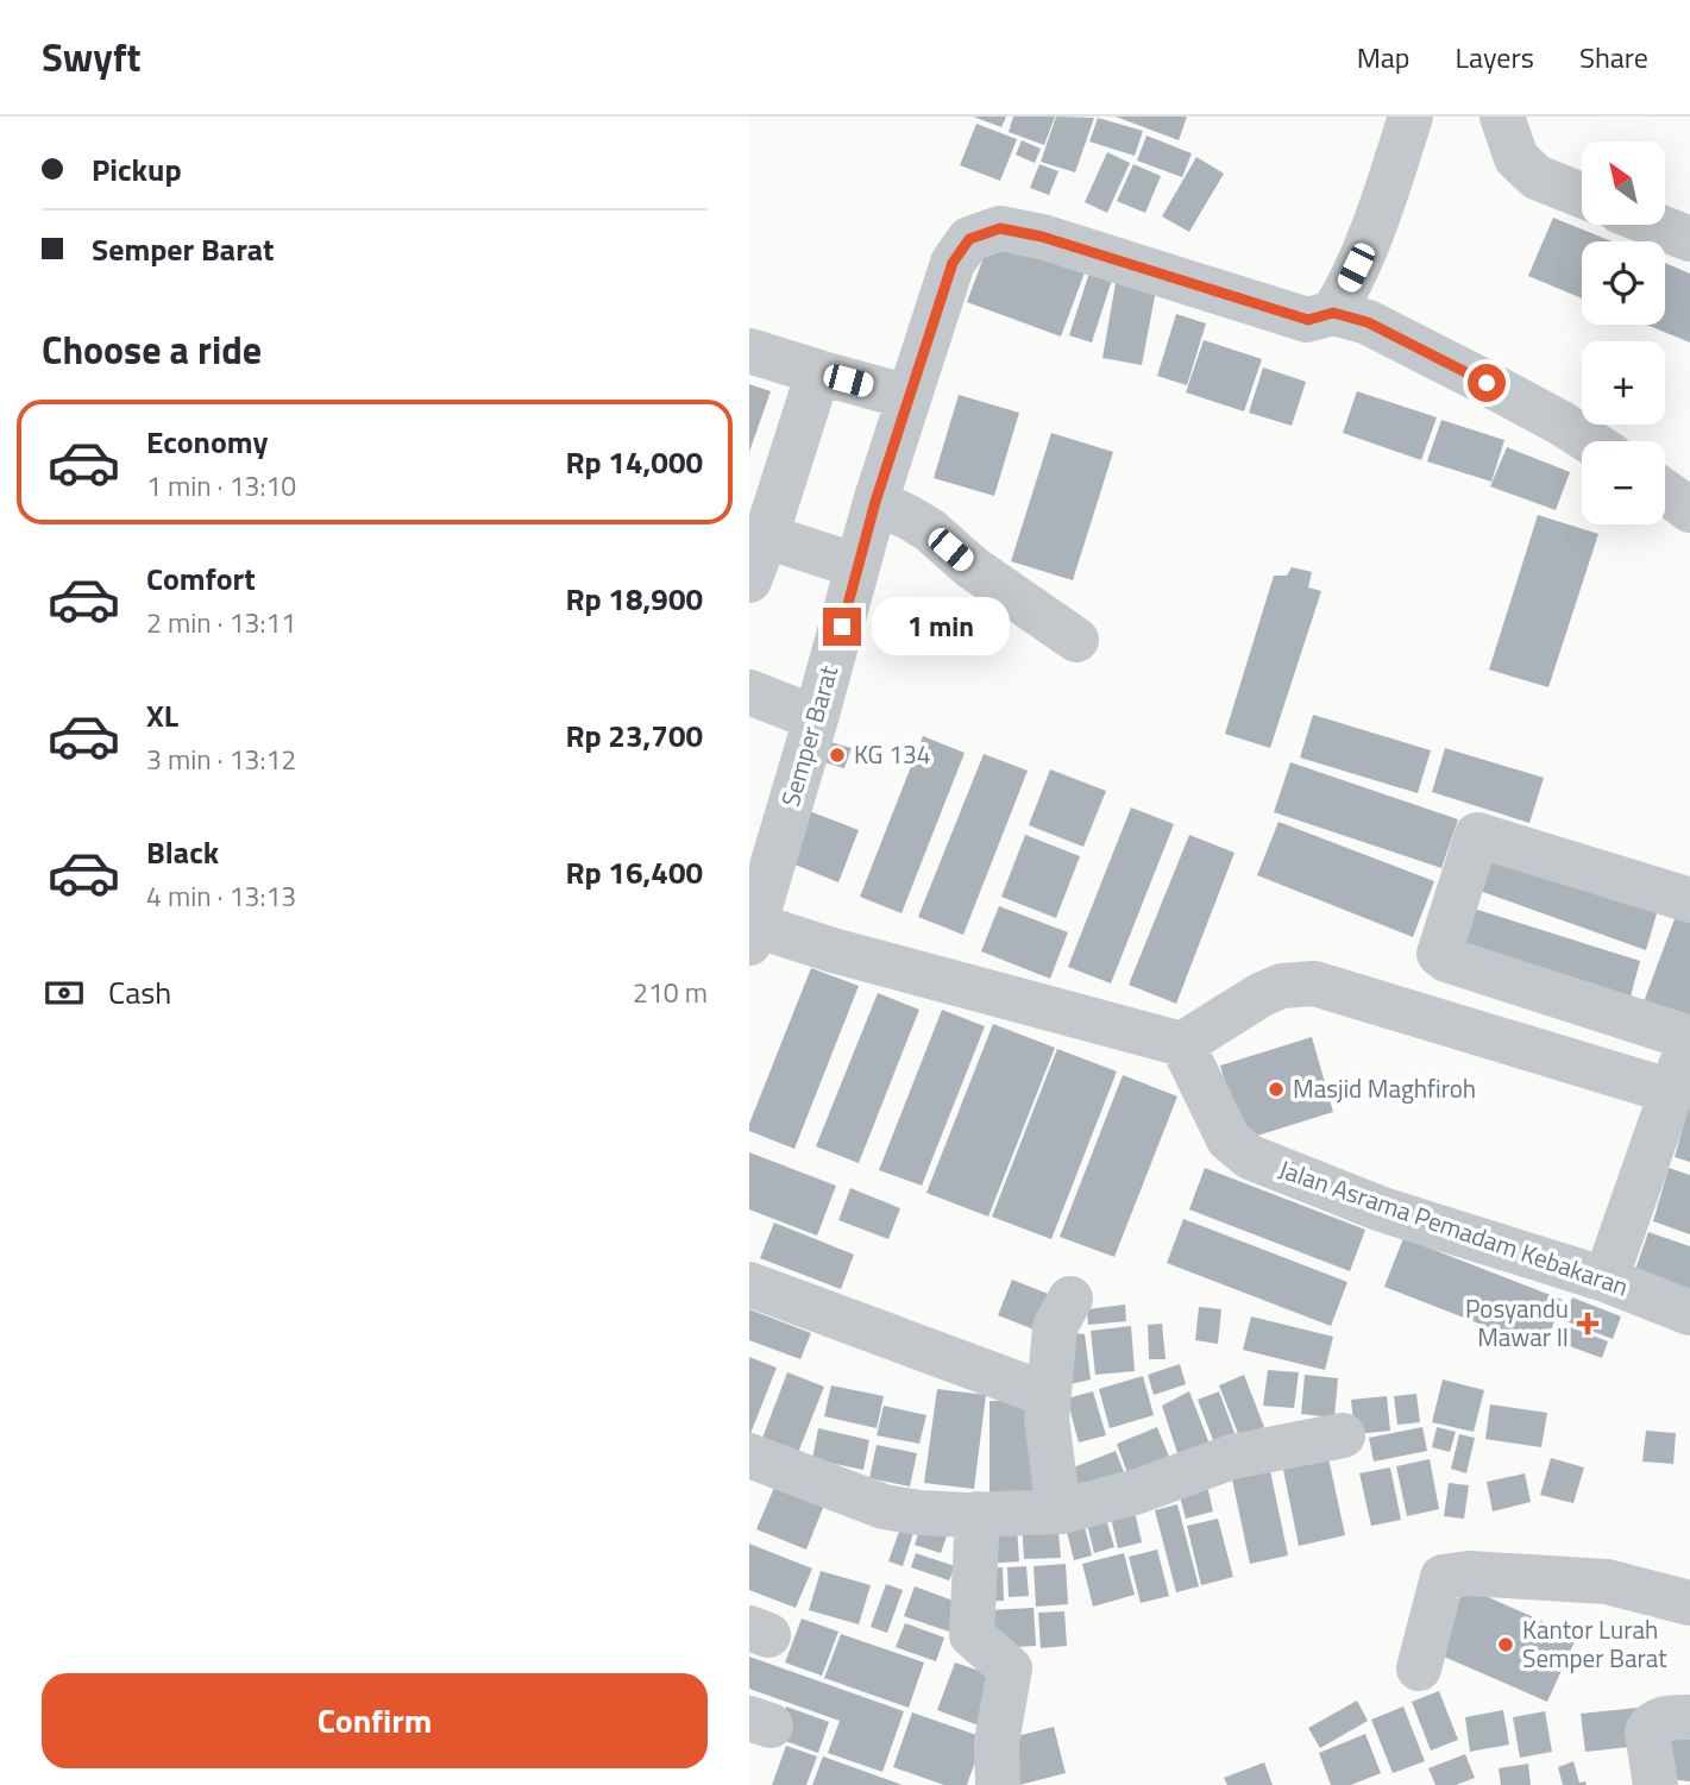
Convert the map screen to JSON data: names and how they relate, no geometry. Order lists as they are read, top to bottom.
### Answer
{
  "streets": {
    "street": ["Semper Barat", "Jalan Asrama Pemadam Kebakaran"]
  },
  "places": {
    "other": ["KG 134", "Masjid Maghfiroh", "Kantor Lurah Semper Barat"],
    "health": ["Posyandu Mawar II"]
  },
  "north": "top left",
  "page": {
    "header": "Swyft",
    "nav": ["Map", "Layers", "Share"],
    "banner": ["Pickup", "Semper Barat"],
    "map_buttons": ["+", "−"],
    "heading": "Choose a ride",
    "list": [
      {
        "name": "Economy",
        "note": "1 min · 13:10",
        "value": "Rp 14,000"
      },
      {
        "name": "Comfort",
        "note": "2 min · 13:11",
        "value": "Rp 18,900"
      },
      {
        "name": "XL",
        "note": "3 min · 13:12",
        "value": "Rp 23,700"
      },
      {
        "name": "Black",
        "note": "4 min · 13:13",
        "value": "Rp 16,400"
      }
    ],
    "bubble": "1 min",
    "pay": ["Cash", "210 m"],
    "buttons": "Confirm"
  }
}
